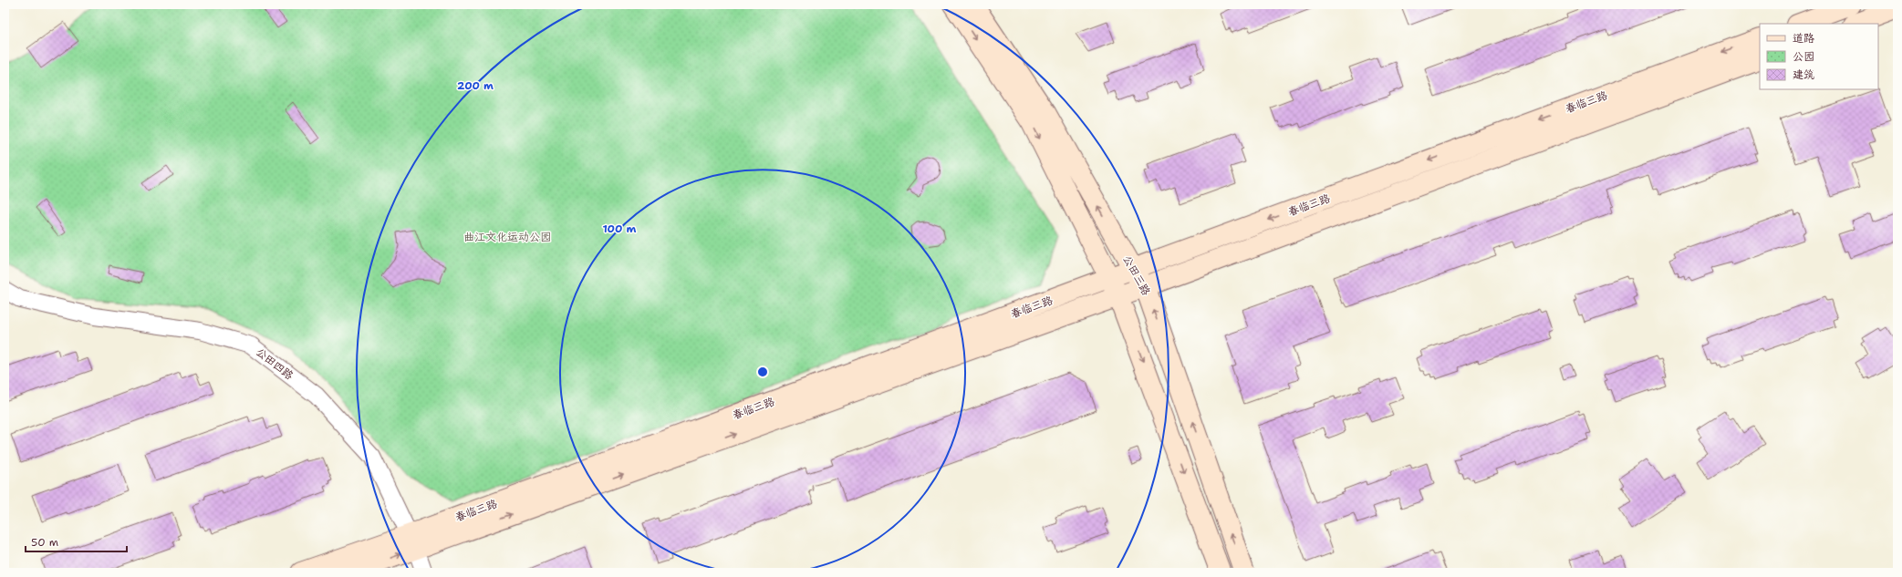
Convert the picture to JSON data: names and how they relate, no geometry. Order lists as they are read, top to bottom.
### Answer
{
  "streets": {
    "street": ["春临三路", "公田三路", "公田四路"]
  },
  "crossings": [
    ["春临三路", "公田三路"],
    ["春临三路", "公田四路"]
  ],
  "parks": ["曲江文化运动公园"],
  "legend": ["道路", "公园", "建筑"],
  "scale_bar": "50 m",
  "rings": ["200 m", "100 m"]
}
